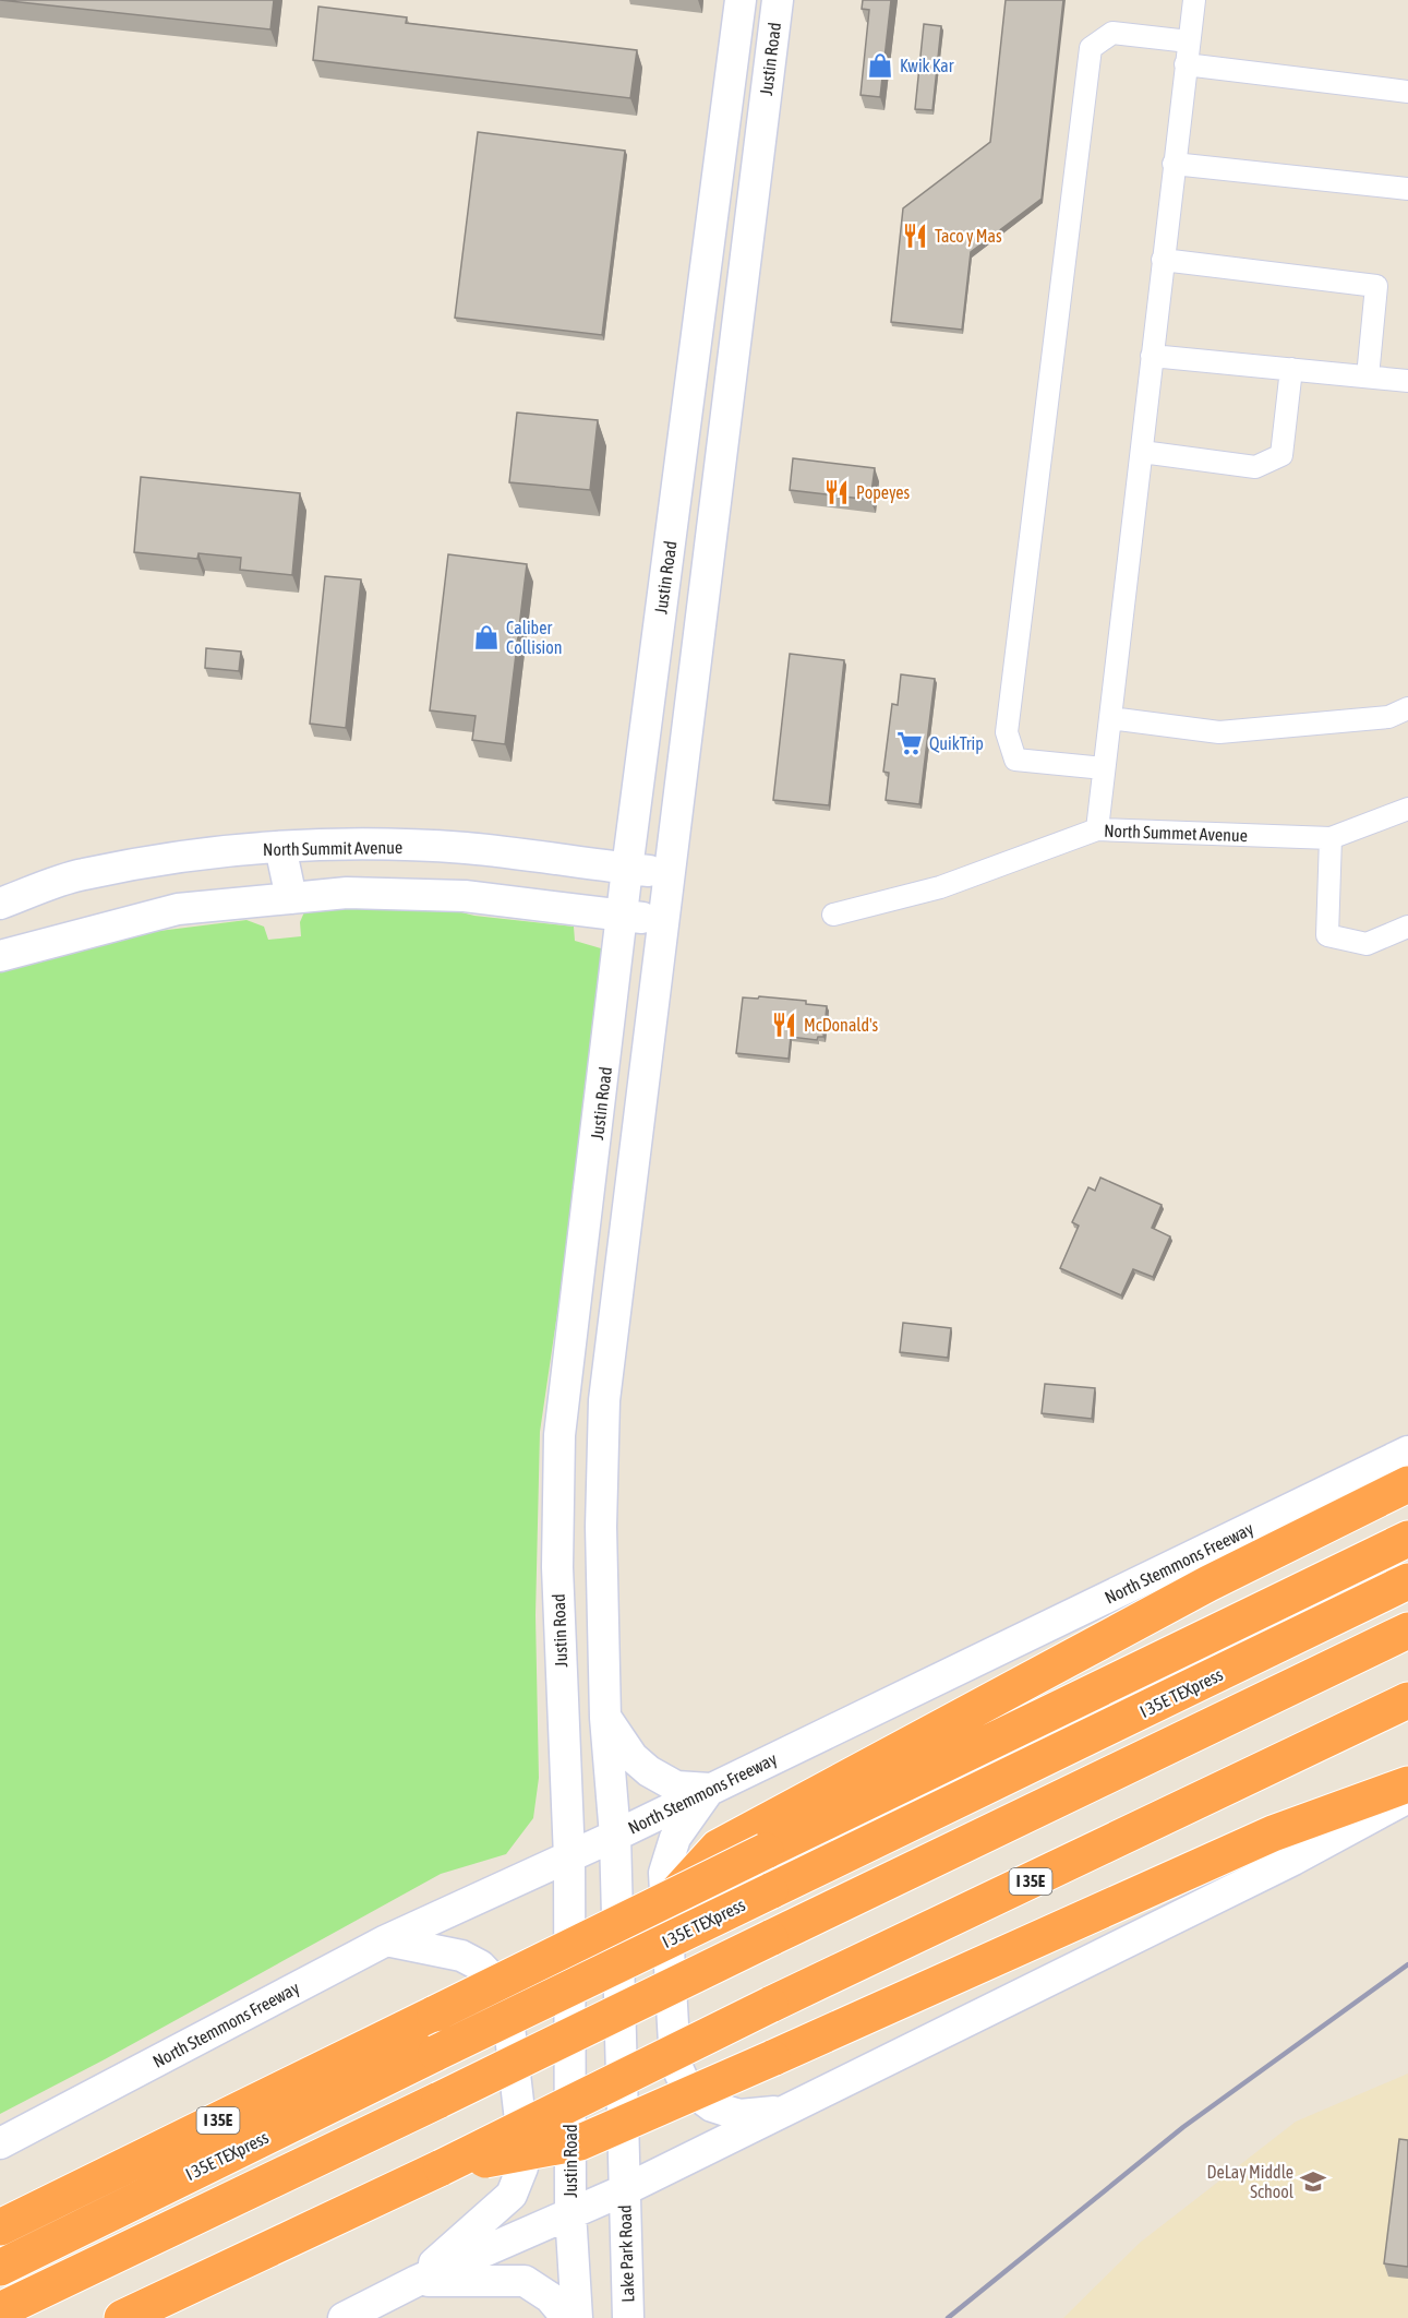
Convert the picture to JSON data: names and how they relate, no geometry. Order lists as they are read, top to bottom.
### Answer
{
  "streets": {
    "highway": ["I 35E TEXpress", "I 35E"],
    "main road": [
      "Justin Road",
      "North Summit Avenue",
      "North Stemmons Freeway",
      "Lake Park Road"
    ],
    "street": ["North Summet Avenue"]
  },
  "crossings": [
    ["Justin Road", "North Summit Avenue"],
    ["Justin Road", "North Stemmons Freeway"],
    ["Justin Road", "Lake Park Road"]
  ],
  "places": {
    "shop": ["Kwik Kar", "Caliber Collision"],
    "restaurant": ["Taco y Mas", "Popeyes", "McDonald's"],
    "supermarket": ["QuikTrip"],
    "school or university": ["DeLay Middle School"]
  }
}
